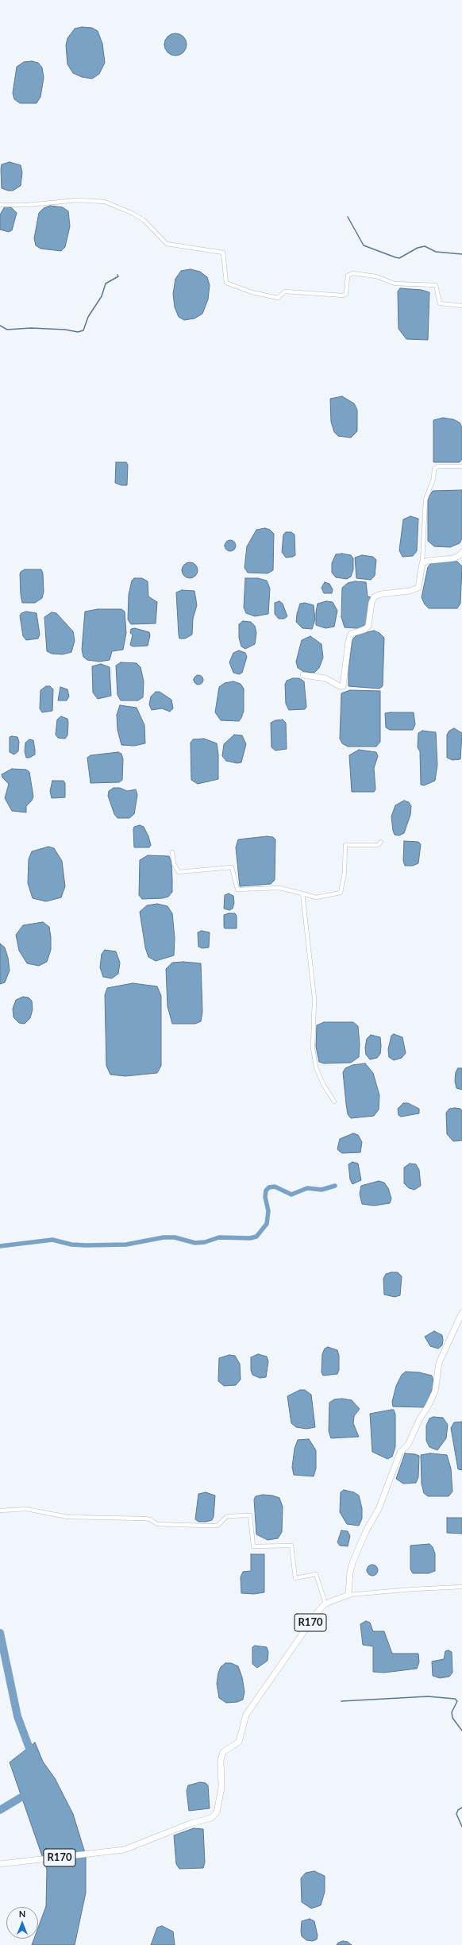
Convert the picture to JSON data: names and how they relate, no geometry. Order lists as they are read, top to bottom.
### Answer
{
  "streets": {
    "main road": ["R170"]
  },
  "north": "top"
}
